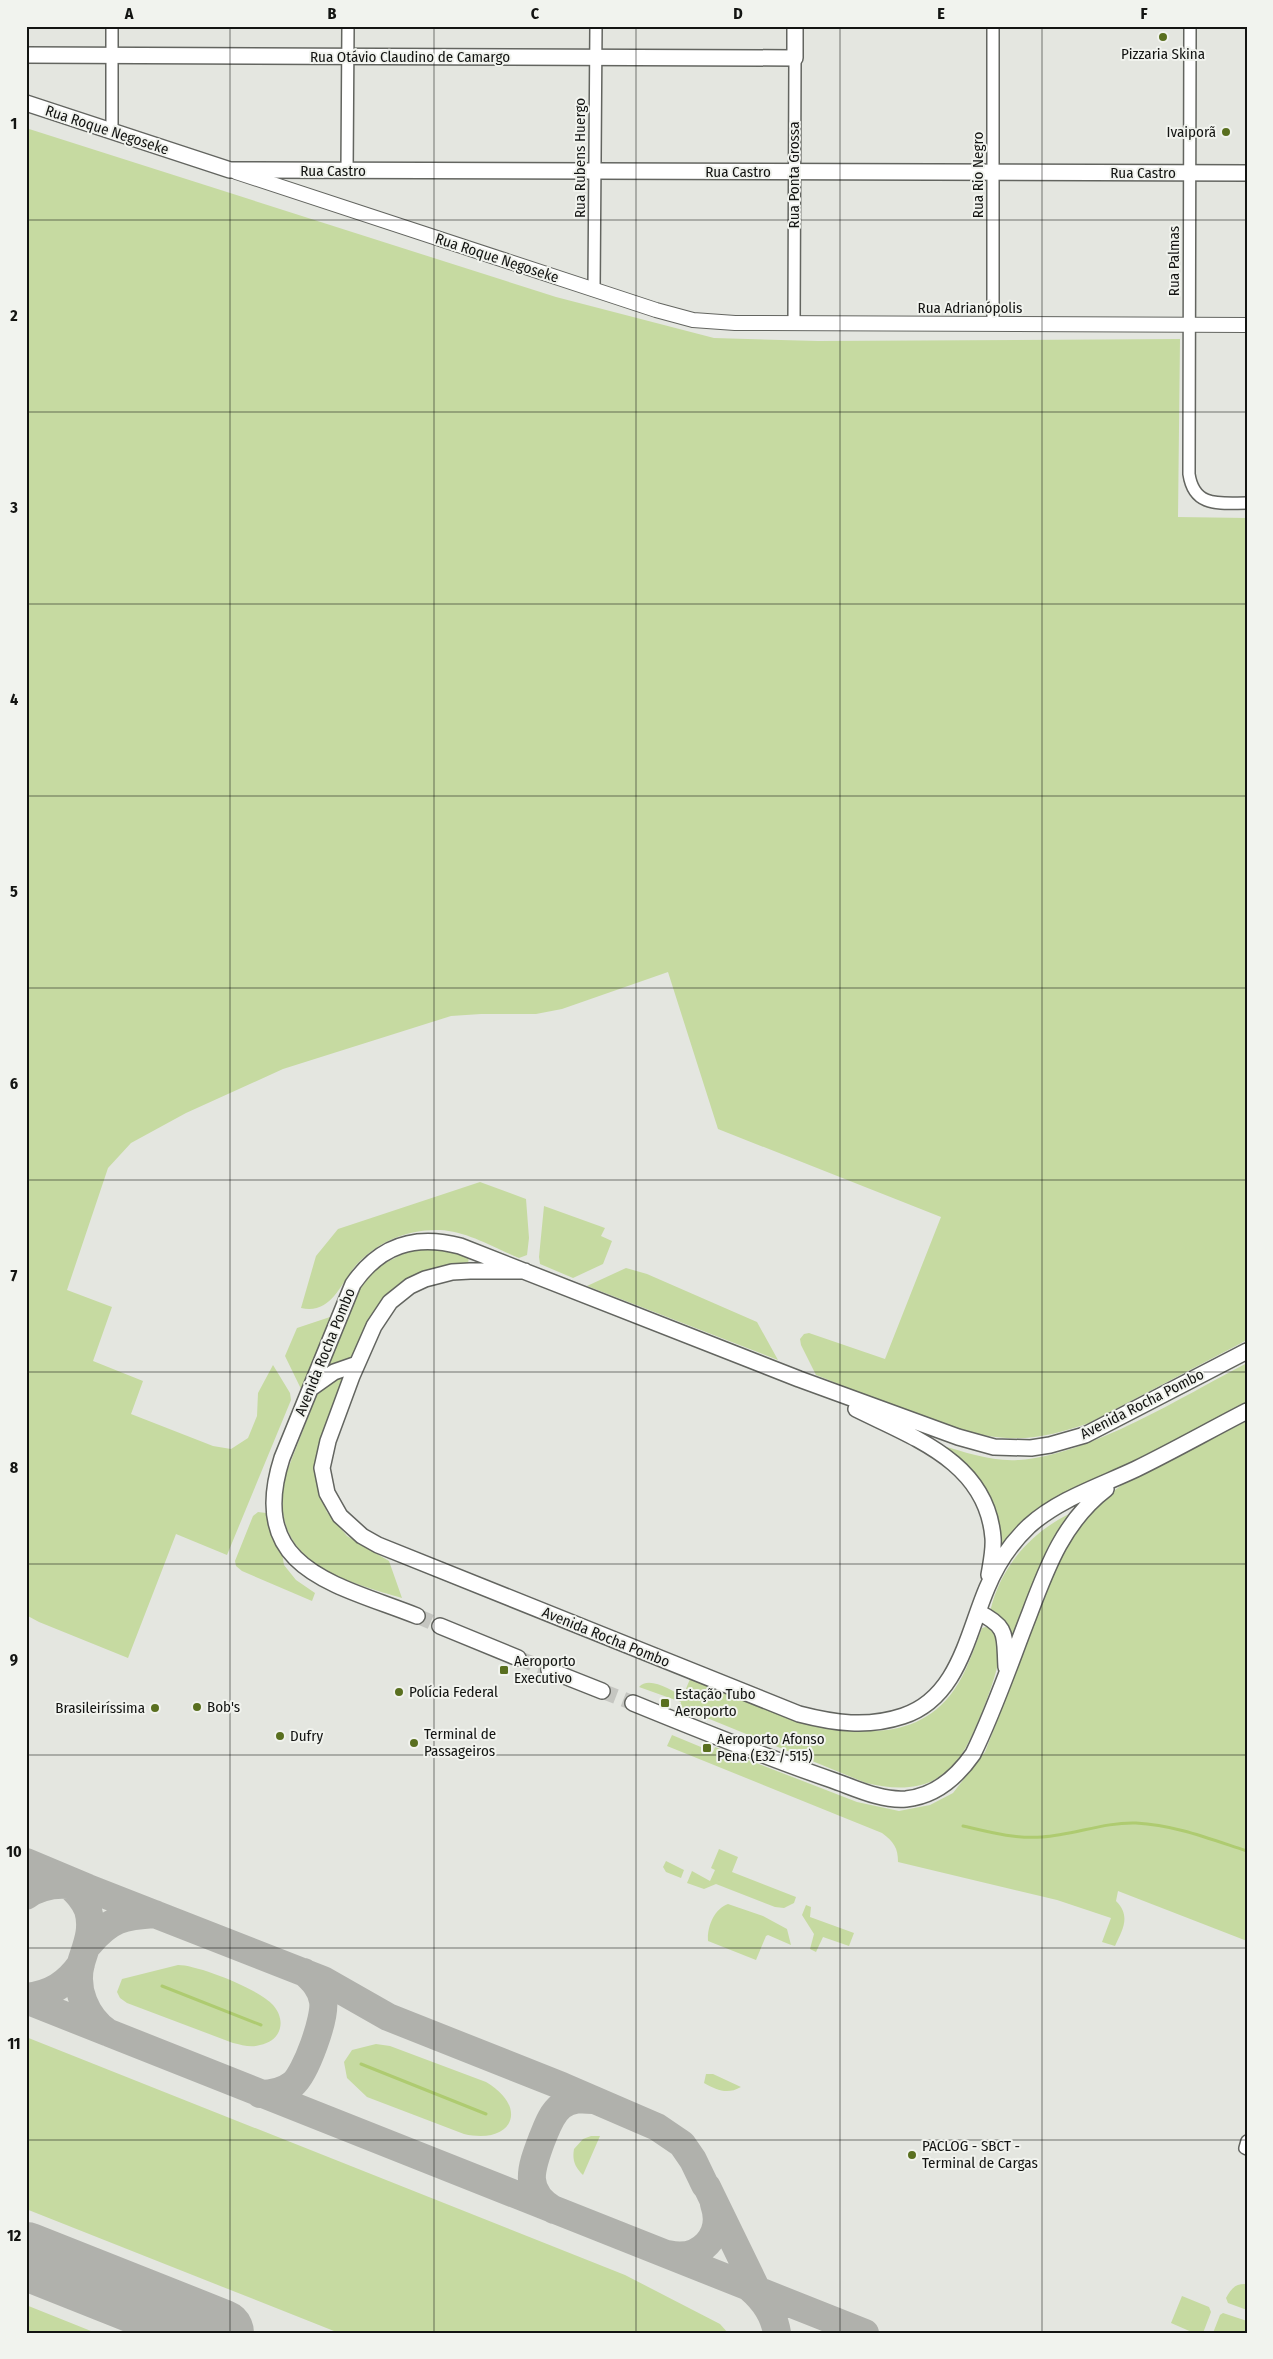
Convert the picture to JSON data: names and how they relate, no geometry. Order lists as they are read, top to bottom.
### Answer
{
  "streets": {
    "main road": [
      "Rua Otávio Claudino de Camargo",
      "Rua Roque Negoseke",
      "Rua Castro",
      "Rua Ponta Grossa",
      "Avenida Rocha Pombo"
    ],
    "street": [
      "Rua Rubens Huergo",
      "Rua Rio Negro",
      "Rua Palmas",
      "Rua Adrianópolis"
    ]
  },
  "crossings": [
    ["Rua Otávio Claudino de Camargo", "Rua Rubens Huergo"],
    ["Rua Otávio Claudino de Camargo", "Rua Ponta Grossa"],
    ["Rua Roque Negoseke", "Rua Rubens Huergo"],
    ["Rua Roque Negoseke", "Rua Castro"],
    ["Rua Roque Negoseke", "Rua Adrianópolis"],
    ["Rua Rubens Huergo", "Rua Castro"],
    ["Rua Castro", "Rua Ponta Grossa"],
    ["Rua Castro", "Rua Rio Negro"],
    ["Rua Castro", "Rua Palmas"],
    ["Rua Ponta Grossa", "Rua Adrianópolis"],
    ["Rua Rio Negro", "Rua Adrianópolis"],
    ["Rua Palmas", "Rua Adrianópolis"]
  ],
  "places": {
    "other": [
      "Pizzaria Skina",
      "Ivaiporã",
      "Polícia Federal",
      "Bob's",
      "Brasileiríssima",
      "Dufry",
      "Terminal de Passageiros",
      "PACLOG - SBCT - Terminal de Cargas"
    ],
    "transit": ["Aeroporto Executivo", "Estação Tubo Aeroporto", "Aeroporto Afonso Pena (E32 / 515)"]
  },
  "grid": {
    "columns": [
      "A",
      "B",
      "C",
      "D",
      "E",
      "F"
    ],
    "rows": [
      "1",
      "2",
      "3",
      "4",
      "5",
      "6",
      "7",
      "8",
      "9",
      "10",
      "11",
      "12"
    ]
  }
}
